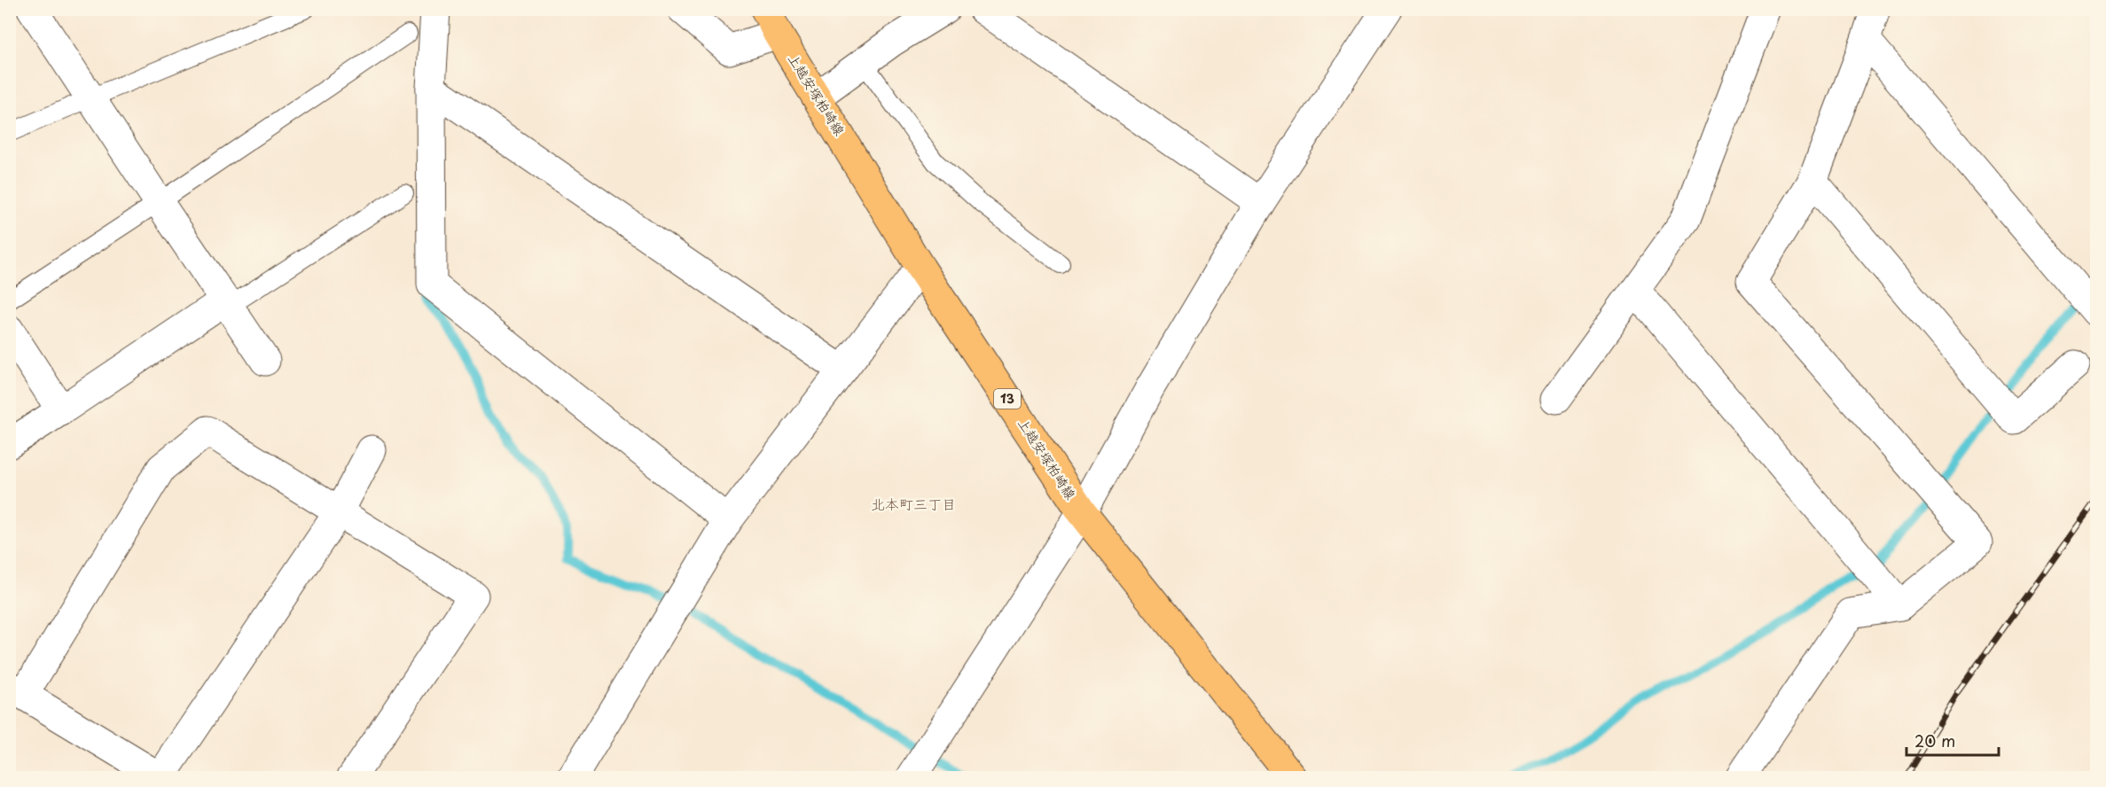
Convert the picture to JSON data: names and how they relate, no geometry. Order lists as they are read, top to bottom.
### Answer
{
  "streets": {
    "main road": ["上越安塚柏崎線", "13"]
  },
  "districts": ["北本町三丁目"],
  "scale_bar": "20 m"
}
